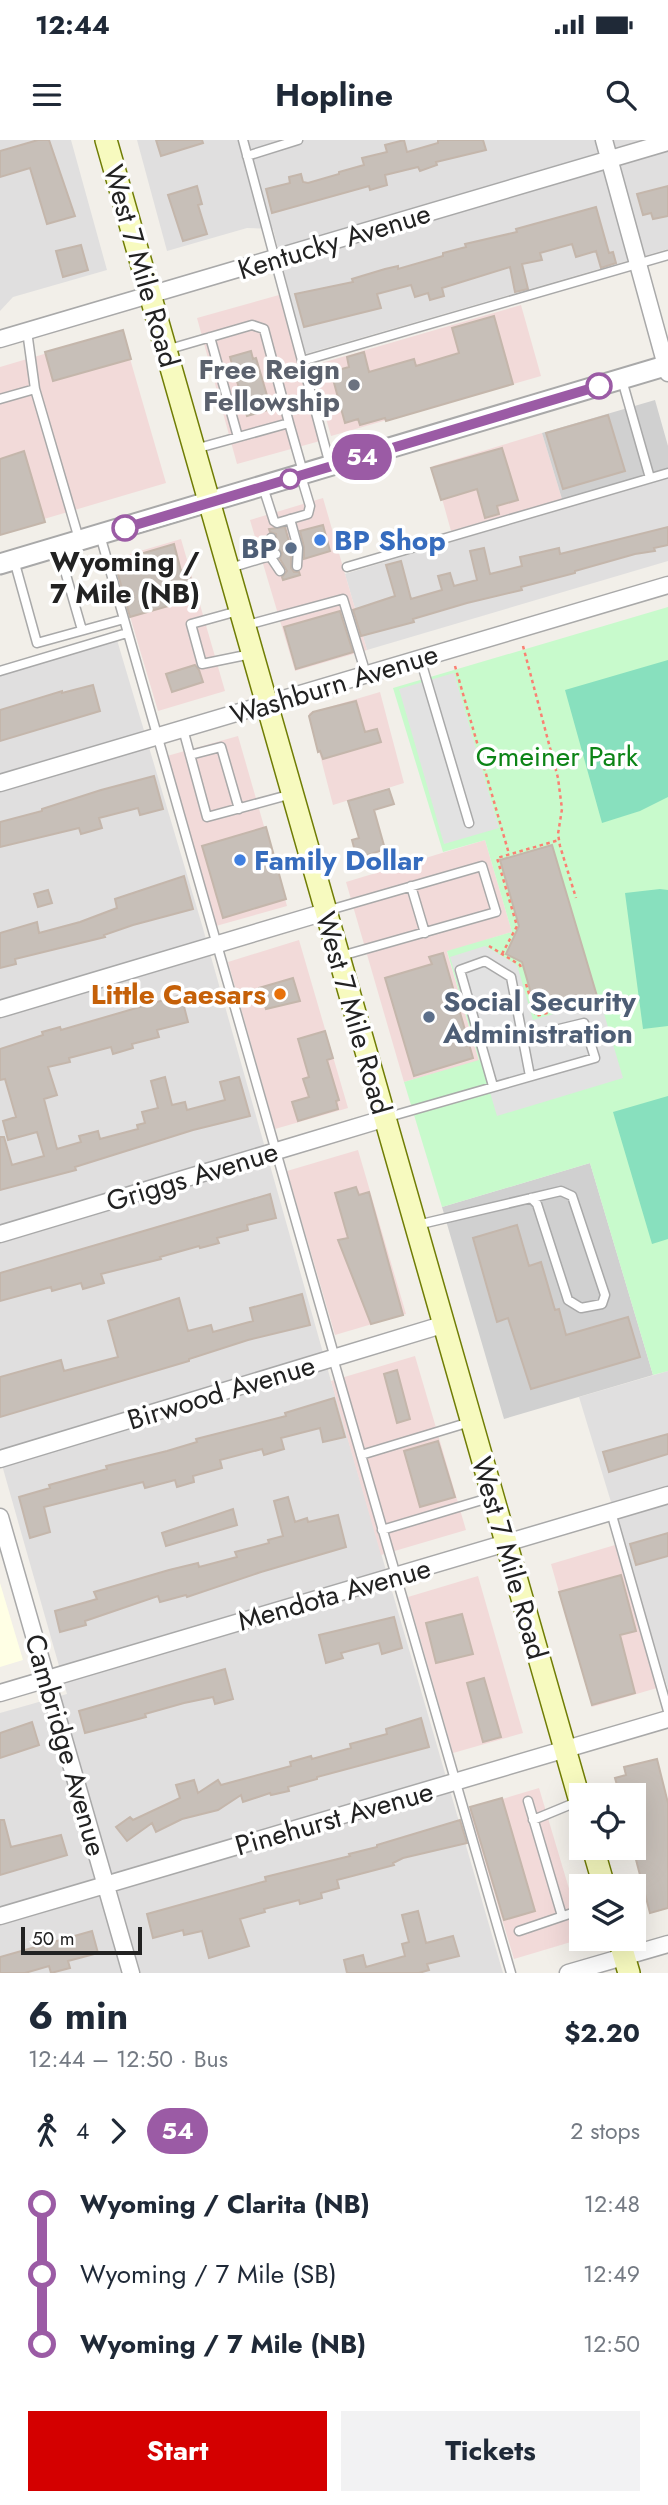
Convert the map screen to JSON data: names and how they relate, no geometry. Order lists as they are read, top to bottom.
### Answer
{
  "streets": {
    "main road": ["West 7 Mile Road"],
    "street": [
      "Kentucky Avenue",
      "Washburn Avenue",
      "Griggs Avenue",
      "Birwood Avenue",
      "Mendota Avenue",
      "Cambridge Avenue",
      "Pinehurst Avenue"
    ]
  },
  "crossings": [
    ["Kentucky Avenue", "West 7 Mile Road"],
    ["West 7 Mile Road", "Washburn Avenue"],
    ["West 7 Mile Road", "Griggs Avenue"],
    ["West 7 Mile Road", "Birwood Avenue"],
    ["West 7 Mile Road", "Mendota Avenue"],
    ["West 7 Mile Road", "Pinehurst Avenue"],
    ["Mendota Avenue", "Cambridge Avenue"],
    ["Cambridge Avenue", "Pinehurst Avenue"]
  ],
  "parks": ["Gmeiner Park"],
  "places": [
    "Free Reign Fellowship",
    "Wyoming / 7 Mile (NB)",
    "BP Shop",
    "BP",
    "Family Dollar",
    "Little Caesars",
    "Social Security Administration"
  ],
  "lines": ["bus line 54"],
  "scale_bar": "50 m",
  "page": {
    "status": "12:44",
    "header": "Hopline",
    "on_map": "54",
    "scale": "50 m",
    "heading": ["6 min", "12:44 – 12:50 · Bus", "$2.20"],
    "legs": ["4", "54", "2 stops"],
    "list": [
      {
        "name": "Wyoming / Clarita (NB)",
        "value": "12:48"
      },
      {
        "name": "Wyoming / 7 Mile (SB)",
        "value": "12:49"
      },
      {
        "name": "Wyoming / 7 Mile (NB)",
        "value": "12:50"
      }
    ],
    "buttons": ["Start", "Tickets"]
  }
}
